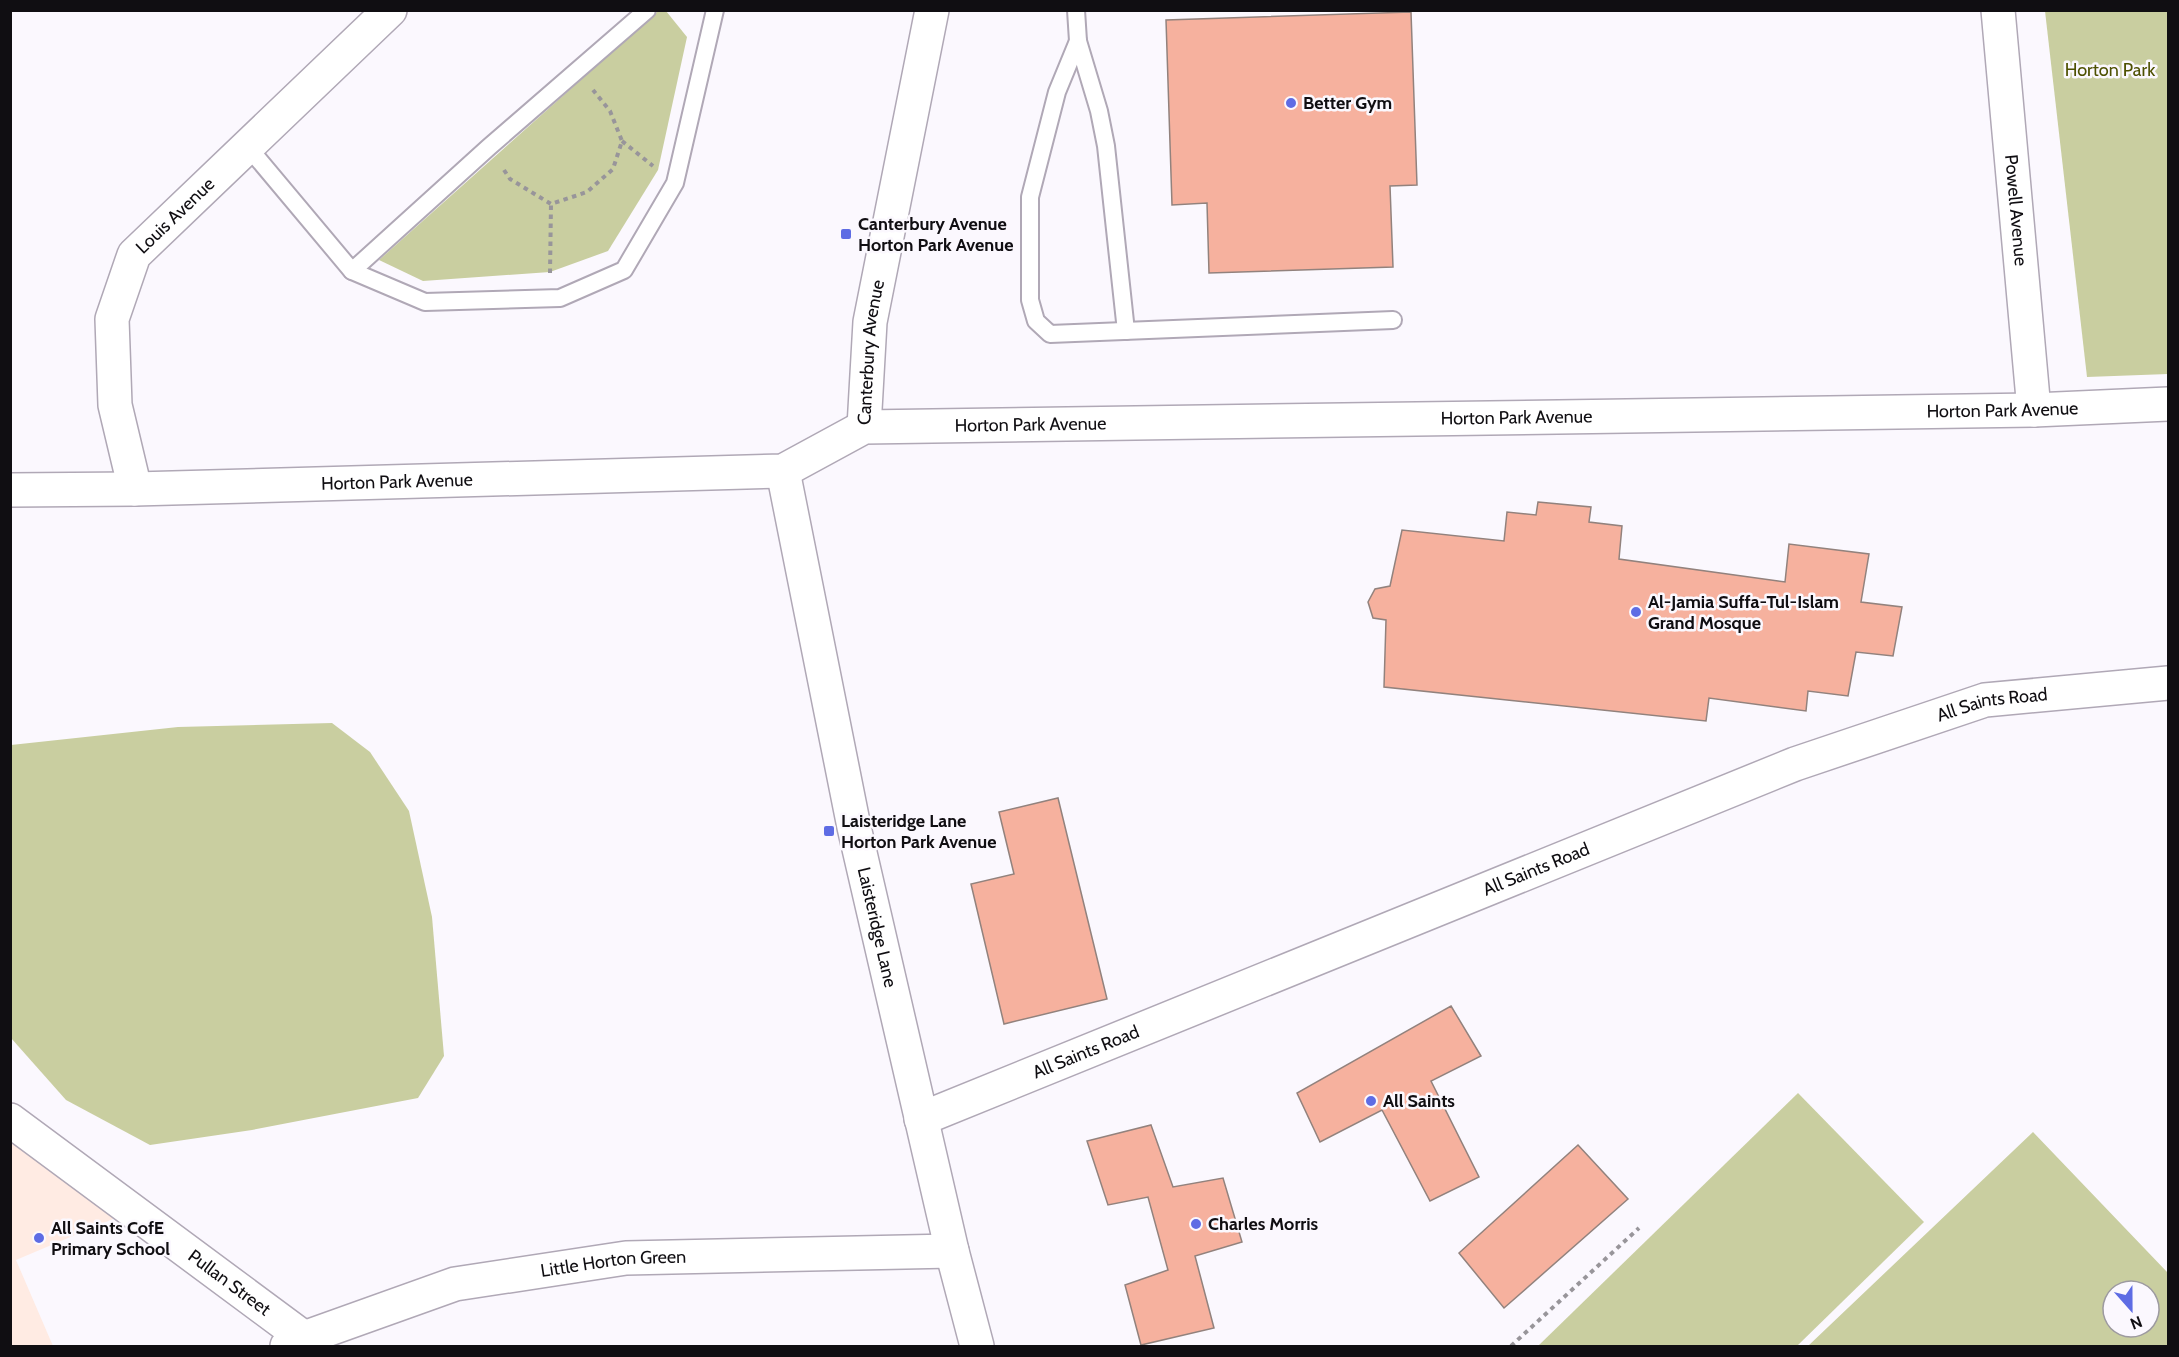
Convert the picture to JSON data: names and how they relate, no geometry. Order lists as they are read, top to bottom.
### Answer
{
  "streets": {
    "street": [
      "Powell Avenue",
      "Louis Avenue",
      "Canterbury Avenue",
      "Horton Park Avenue",
      "All Saints Road",
      "Laisteridge Lane",
      "Little Horton Green",
      "Pullan Street"
    ]
  },
  "crossings": [
    ["Powell Avenue", "Horton Park Avenue"],
    ["Louis Avenue", "Horton Park Avenue"],
    ["Canterbury Avenue", "Horton Park Avenue"],
    ["Canterbury Avenue", "Laisteridge Lane"],
    ["Horton Park Avenue", "Laisteridge Lane"],
    ["All Saints Road", "Laisteridge Lane"],
    ["Laisteridge Lane", "Little Horton Green"],
    ["Little Horton Green", "Pullan Street"]
  ],
  "parks": ["Horton Park"],
  "places": {
    "other": [
      "Better Gym",
      "Al-Jamia Suffa-Tul-Islam Grand Mosque",
      "All Saints",
      "Charles Morris",
      "All Saints CofE Primary School"
    ],
    "transit": ["Canterbury Avenue Horton Park Avenue", "Laisteridge Lane Horton Park Avenue"]
  },
  "north": "bottom"
}
